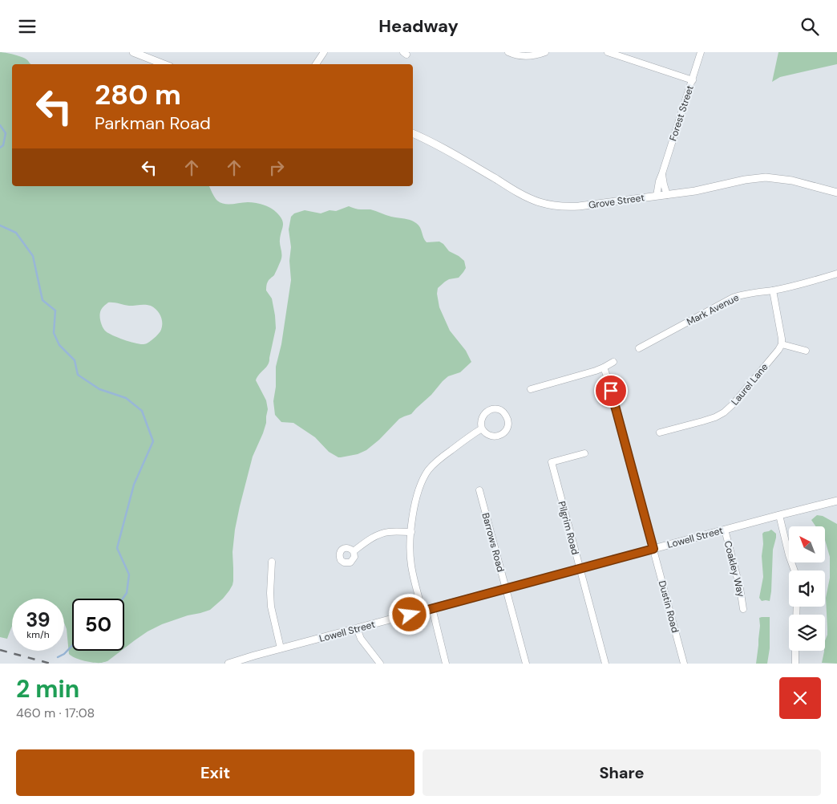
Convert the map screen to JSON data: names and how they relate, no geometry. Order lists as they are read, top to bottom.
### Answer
{
  "streets": {
    "main road": ["Grove Street", "Lowell Street"],
    "street": [
      "Forest Street",
      "Mark Avenue",
      "Laurel Lane",
      "Pilgrim Road",
      "Barrows Road",
      "Coakley Way",
      "Dustin Road"
    ]
  },
  "crossings": [
    ["Forest Street", "Grove Street"],
    ["Pilgrim Road", "Lowell Street"],
    ["Lowell Street", "Barrows Road"],
    ["Lowell Street", "Coakley Way"],
    ["Lowell Street", "Dustin Road"]
  ],
  "north": "top left",
  "page": {
    "header": "Headway",
    "turn": ["280 m", "Parkman Road"],
    "speed": "39 km/h",
    "limit": "50",
    "heading": ["2 min", "460 m · 17:08"],
    "buttons": ["Exit", "Share"]
  }
}
